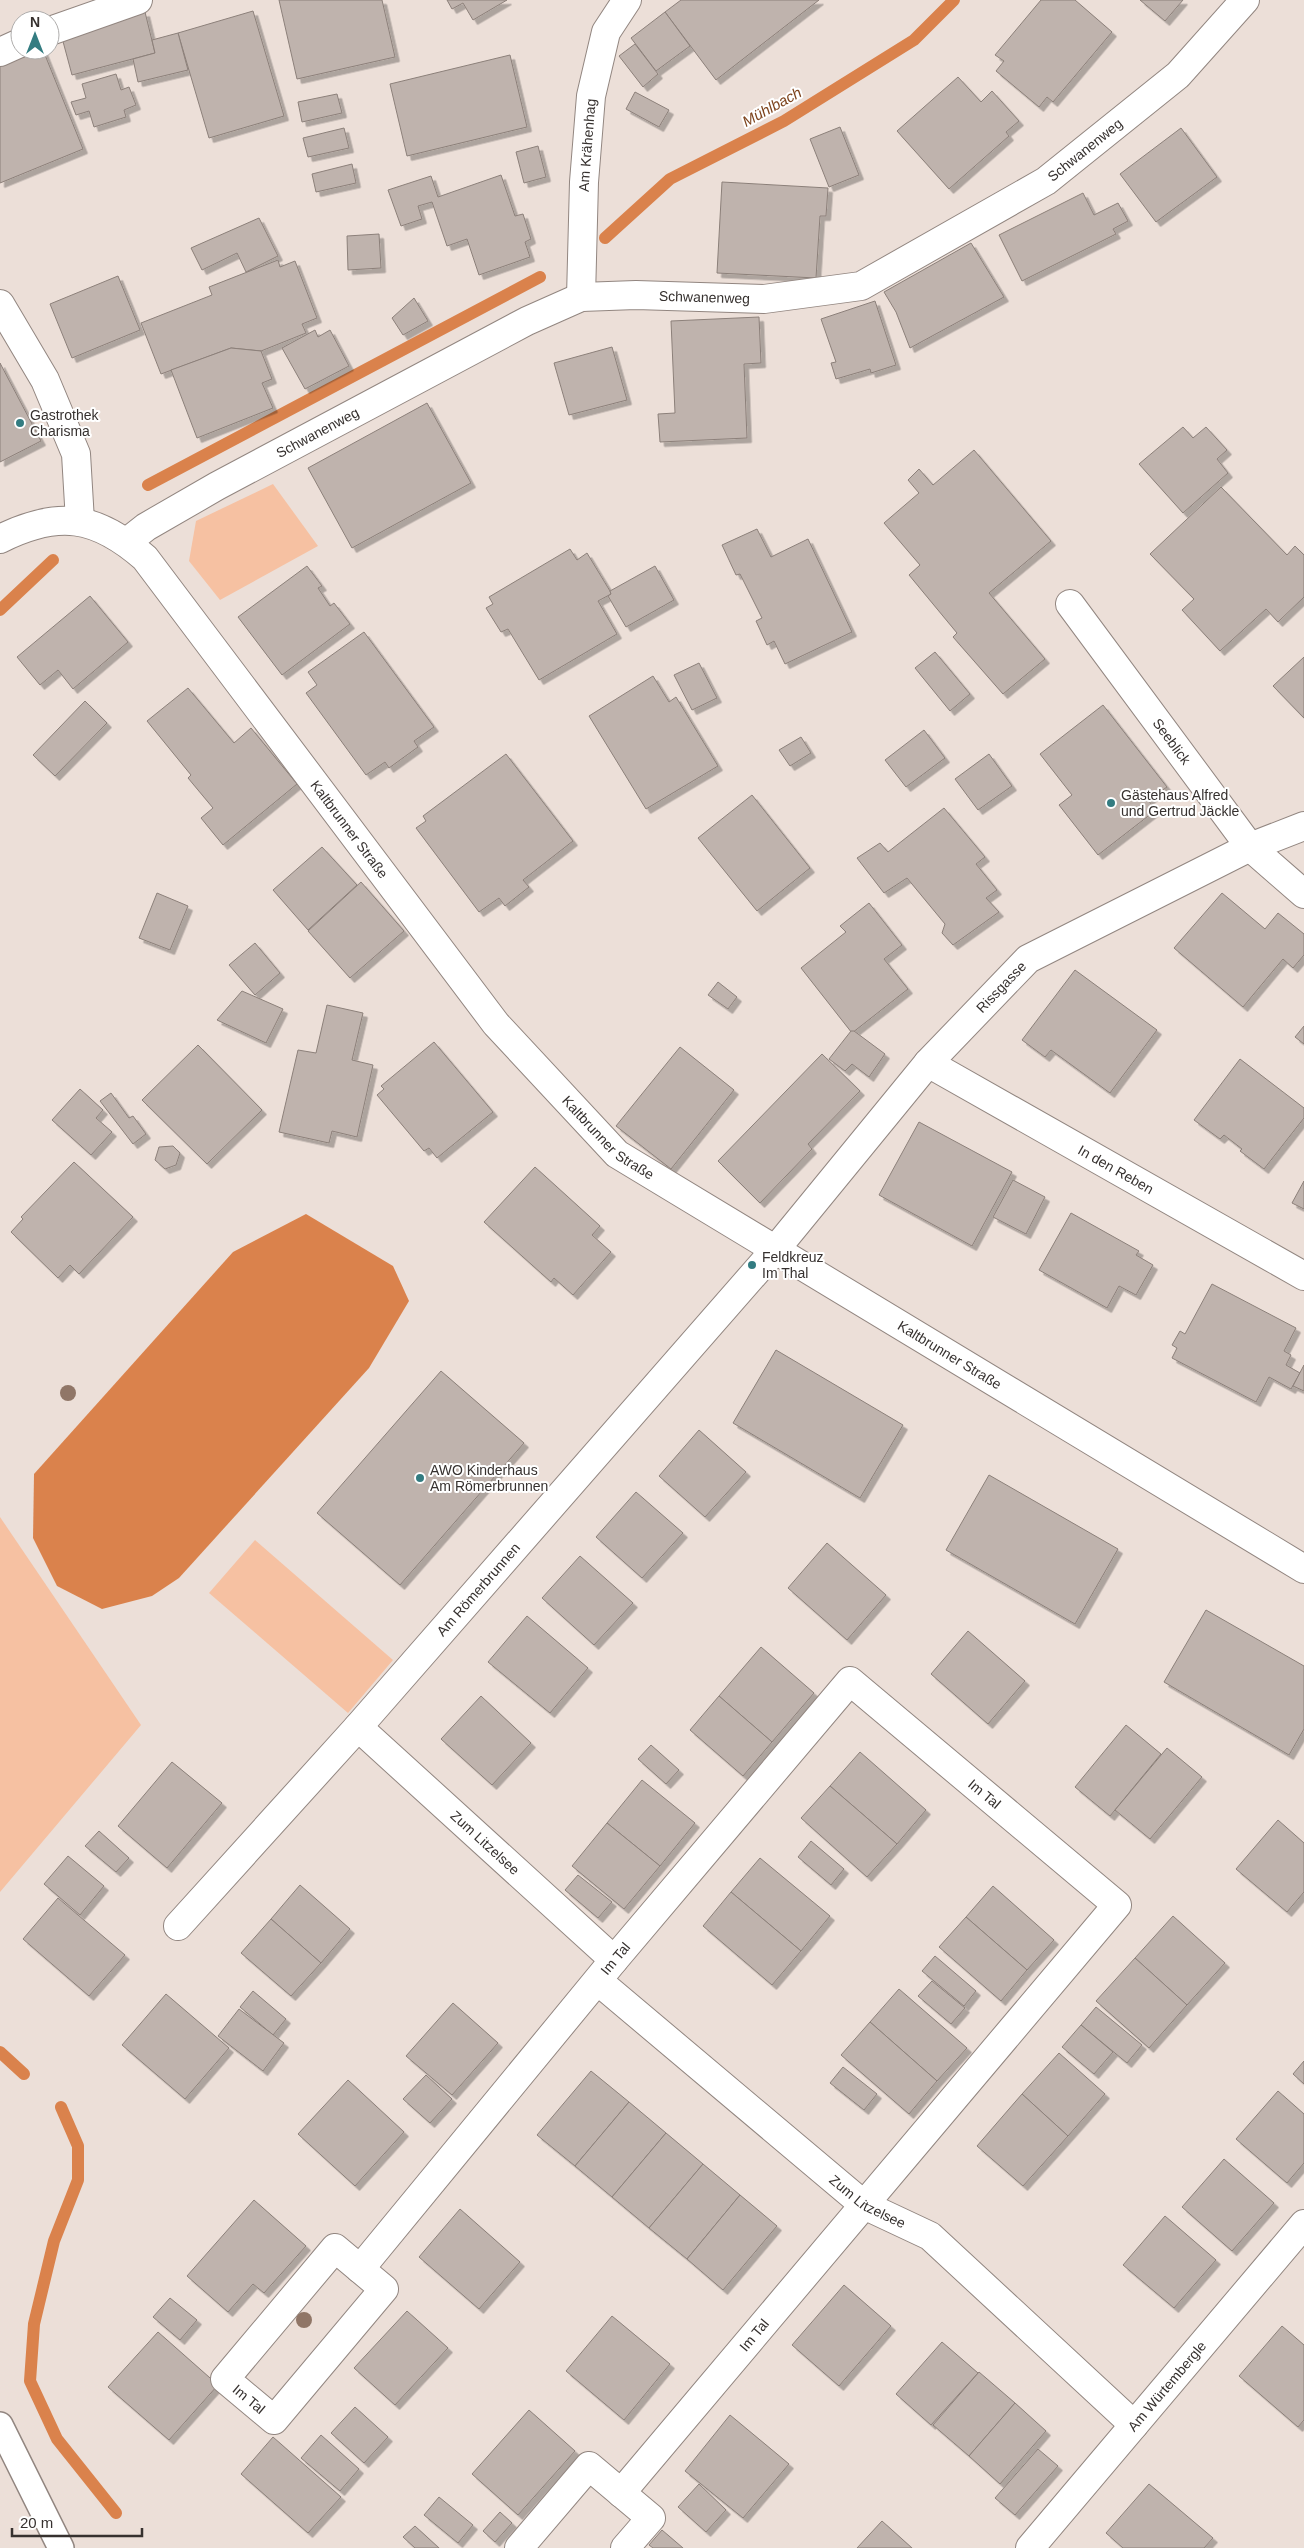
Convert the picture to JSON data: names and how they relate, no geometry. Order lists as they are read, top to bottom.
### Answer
{
  "streets": {
    "street": [
      "Am Krähenhag",
      "Schwanenweg",
      "Seeblick",
      "Kaltbrunner Straße",
      "Rissgasse",
      "In den Reben",
      "Am Römerbrunnen",
      "Im Tal",
      "Zum Litzelsee",
      "Am Würtembergle"
    ]
  },
  "crossings": [
    ["Am Krähenhag", "Schwanenweg"],
    ["Schwanenweg", "Kaltbrunner Straße"],
    ["Seeblick", "Rissgasse"],
    ["Kaltbrunner Straße", "Rissgasse"],
    ["Kaltbrunner Straße", "Am Römerbrunnen"],
    ["Rissgasse", "In den Reben"],
    ["Rissgasse", "Am Römerbrunnen"],
    ["Am Römerbrunnen", "Zum Litzelsee"],
    ["Im Tal", "Zum Litzelsee"],
    ["Zum Litzelsee", "Am Würtembergle"]
  ],
  "water": ["Mühlbach"],
  "places": [
    "Gastrothek Charisma",
    "Gästehaus Alfred und Gertrud Jäckle",
    "Feldkreuz Im Thal",
    "AWO Kinderhaus Am Römerbrunnen"
  ],
  "scale_bar": "20 m",
  "north": "top"
}
